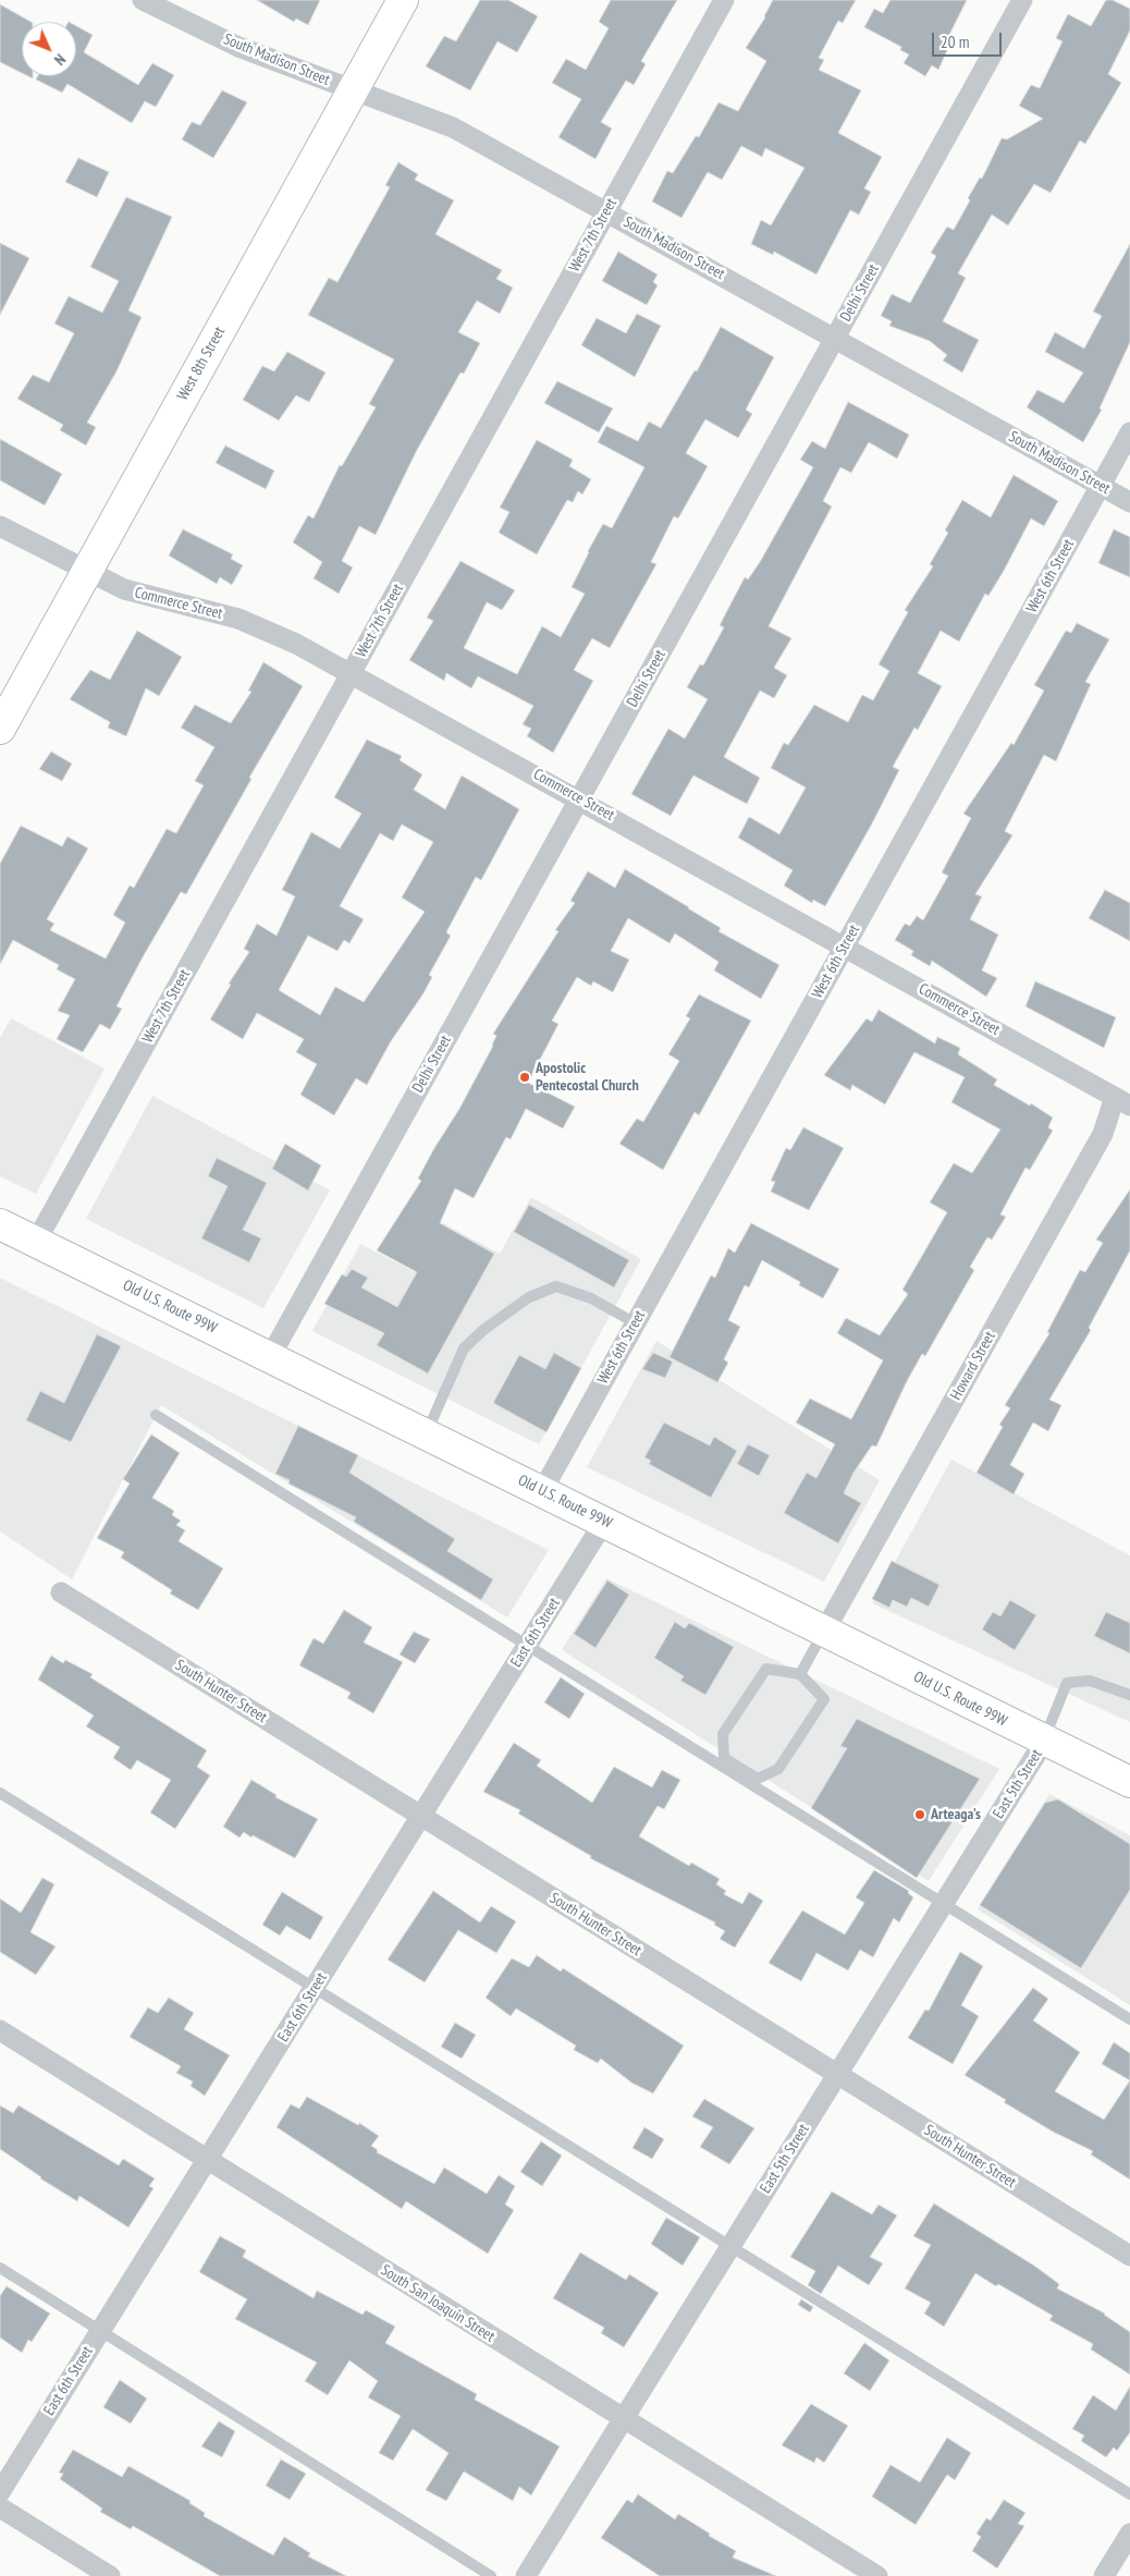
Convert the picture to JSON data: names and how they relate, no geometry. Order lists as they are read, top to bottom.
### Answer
{
  "streets": {
    "main road": ["West 8th Street", "Old U.S. Route 99W"],
    "street": [
      "South Madison Street",
      "West 7th Street",
      "Delhi Street",
      "West 6th Street",
      "Commerce Street",
      "Howard Street",
      "East 6th Street",
      "South Hunter Street",
      "East 5th Street",
      "South San Joaquin Street"
    ]
  },
  "crossings": [
    ["South Madison Street", "West 7th Street"],
    ["South Madison Street", "Delhi Street"],
    ["South Madison Street", "West 8th Street"],
    ["South Madison Street", "West 6th Street"],
    ["West 7th Street", "Commerce Street"],
    ["West 7th Street", "Old U.S. Route 99W"],
    ["Delhi Street", "Commerce Street"],
    ["Delhi Street", "Old U.S. Route 99W"],
    ["West 8th Street", "Commerce Street"],
    ["West 6th Street", "Commerce Street"],
    ["West 6th Street", "Old U.S. Route 99W"],
    ["Commerce Street", "Howard Street"],
    ["Old U.S. Route 99W", "Howard Street"],
    ["Old U.S. Route 99W", "East 6th Street"],
    ["Old U.S. Route 99W", "East 5th Street"],
    ["East 6th Street", "South Hunter Street"],
    ["East 6th Street", "South San Joaquin Street"],
    ["South Hunter Street", "East 5th Street"],
    ["East 5th Street", "South San Joaquin Street"]
  ],
  "places": ["Apostolic Pentecostal Church", "Arteaga's"],
  "scale_bar": "20 m",
  "north": "bottom right"
}
